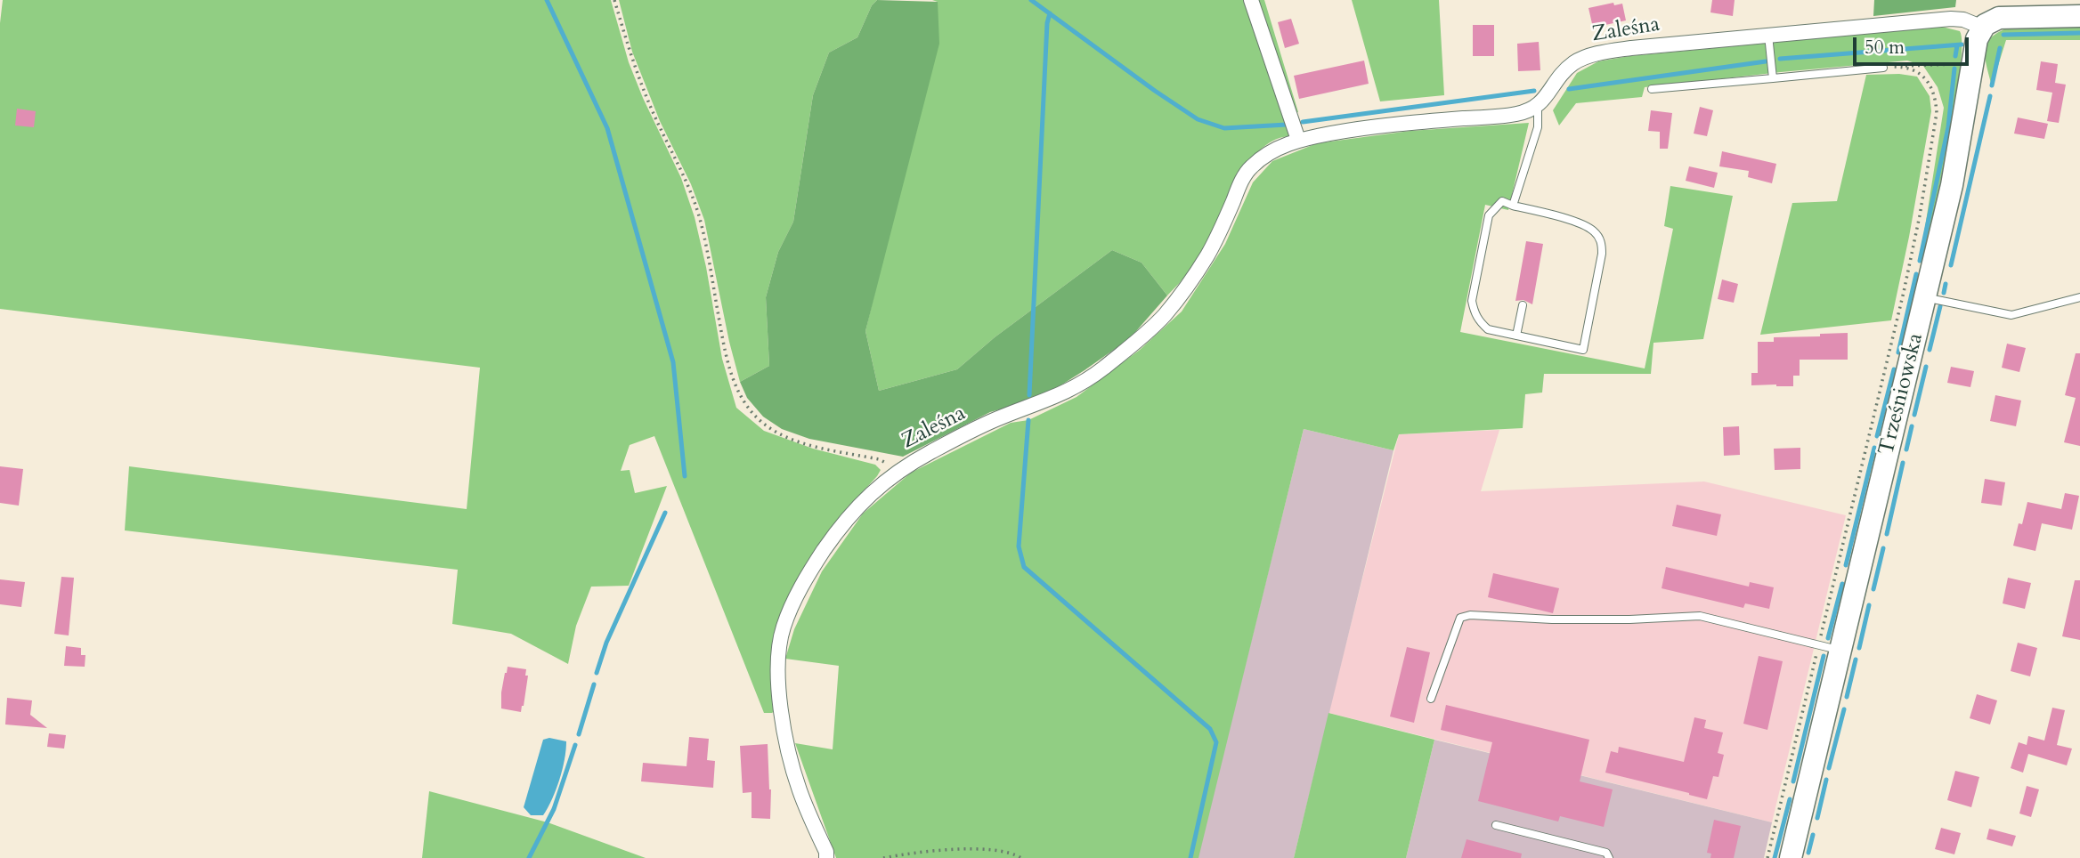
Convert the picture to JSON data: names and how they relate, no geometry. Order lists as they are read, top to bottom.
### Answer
{
  "streets": {
    "main road": ["Trześniowska"],
    "street": ["Zaleśna"]
  },
  "crossings": [
    ["Zaleśna", "Trześniowska"]
  ],
  "scale_bar": "50 m"
}
